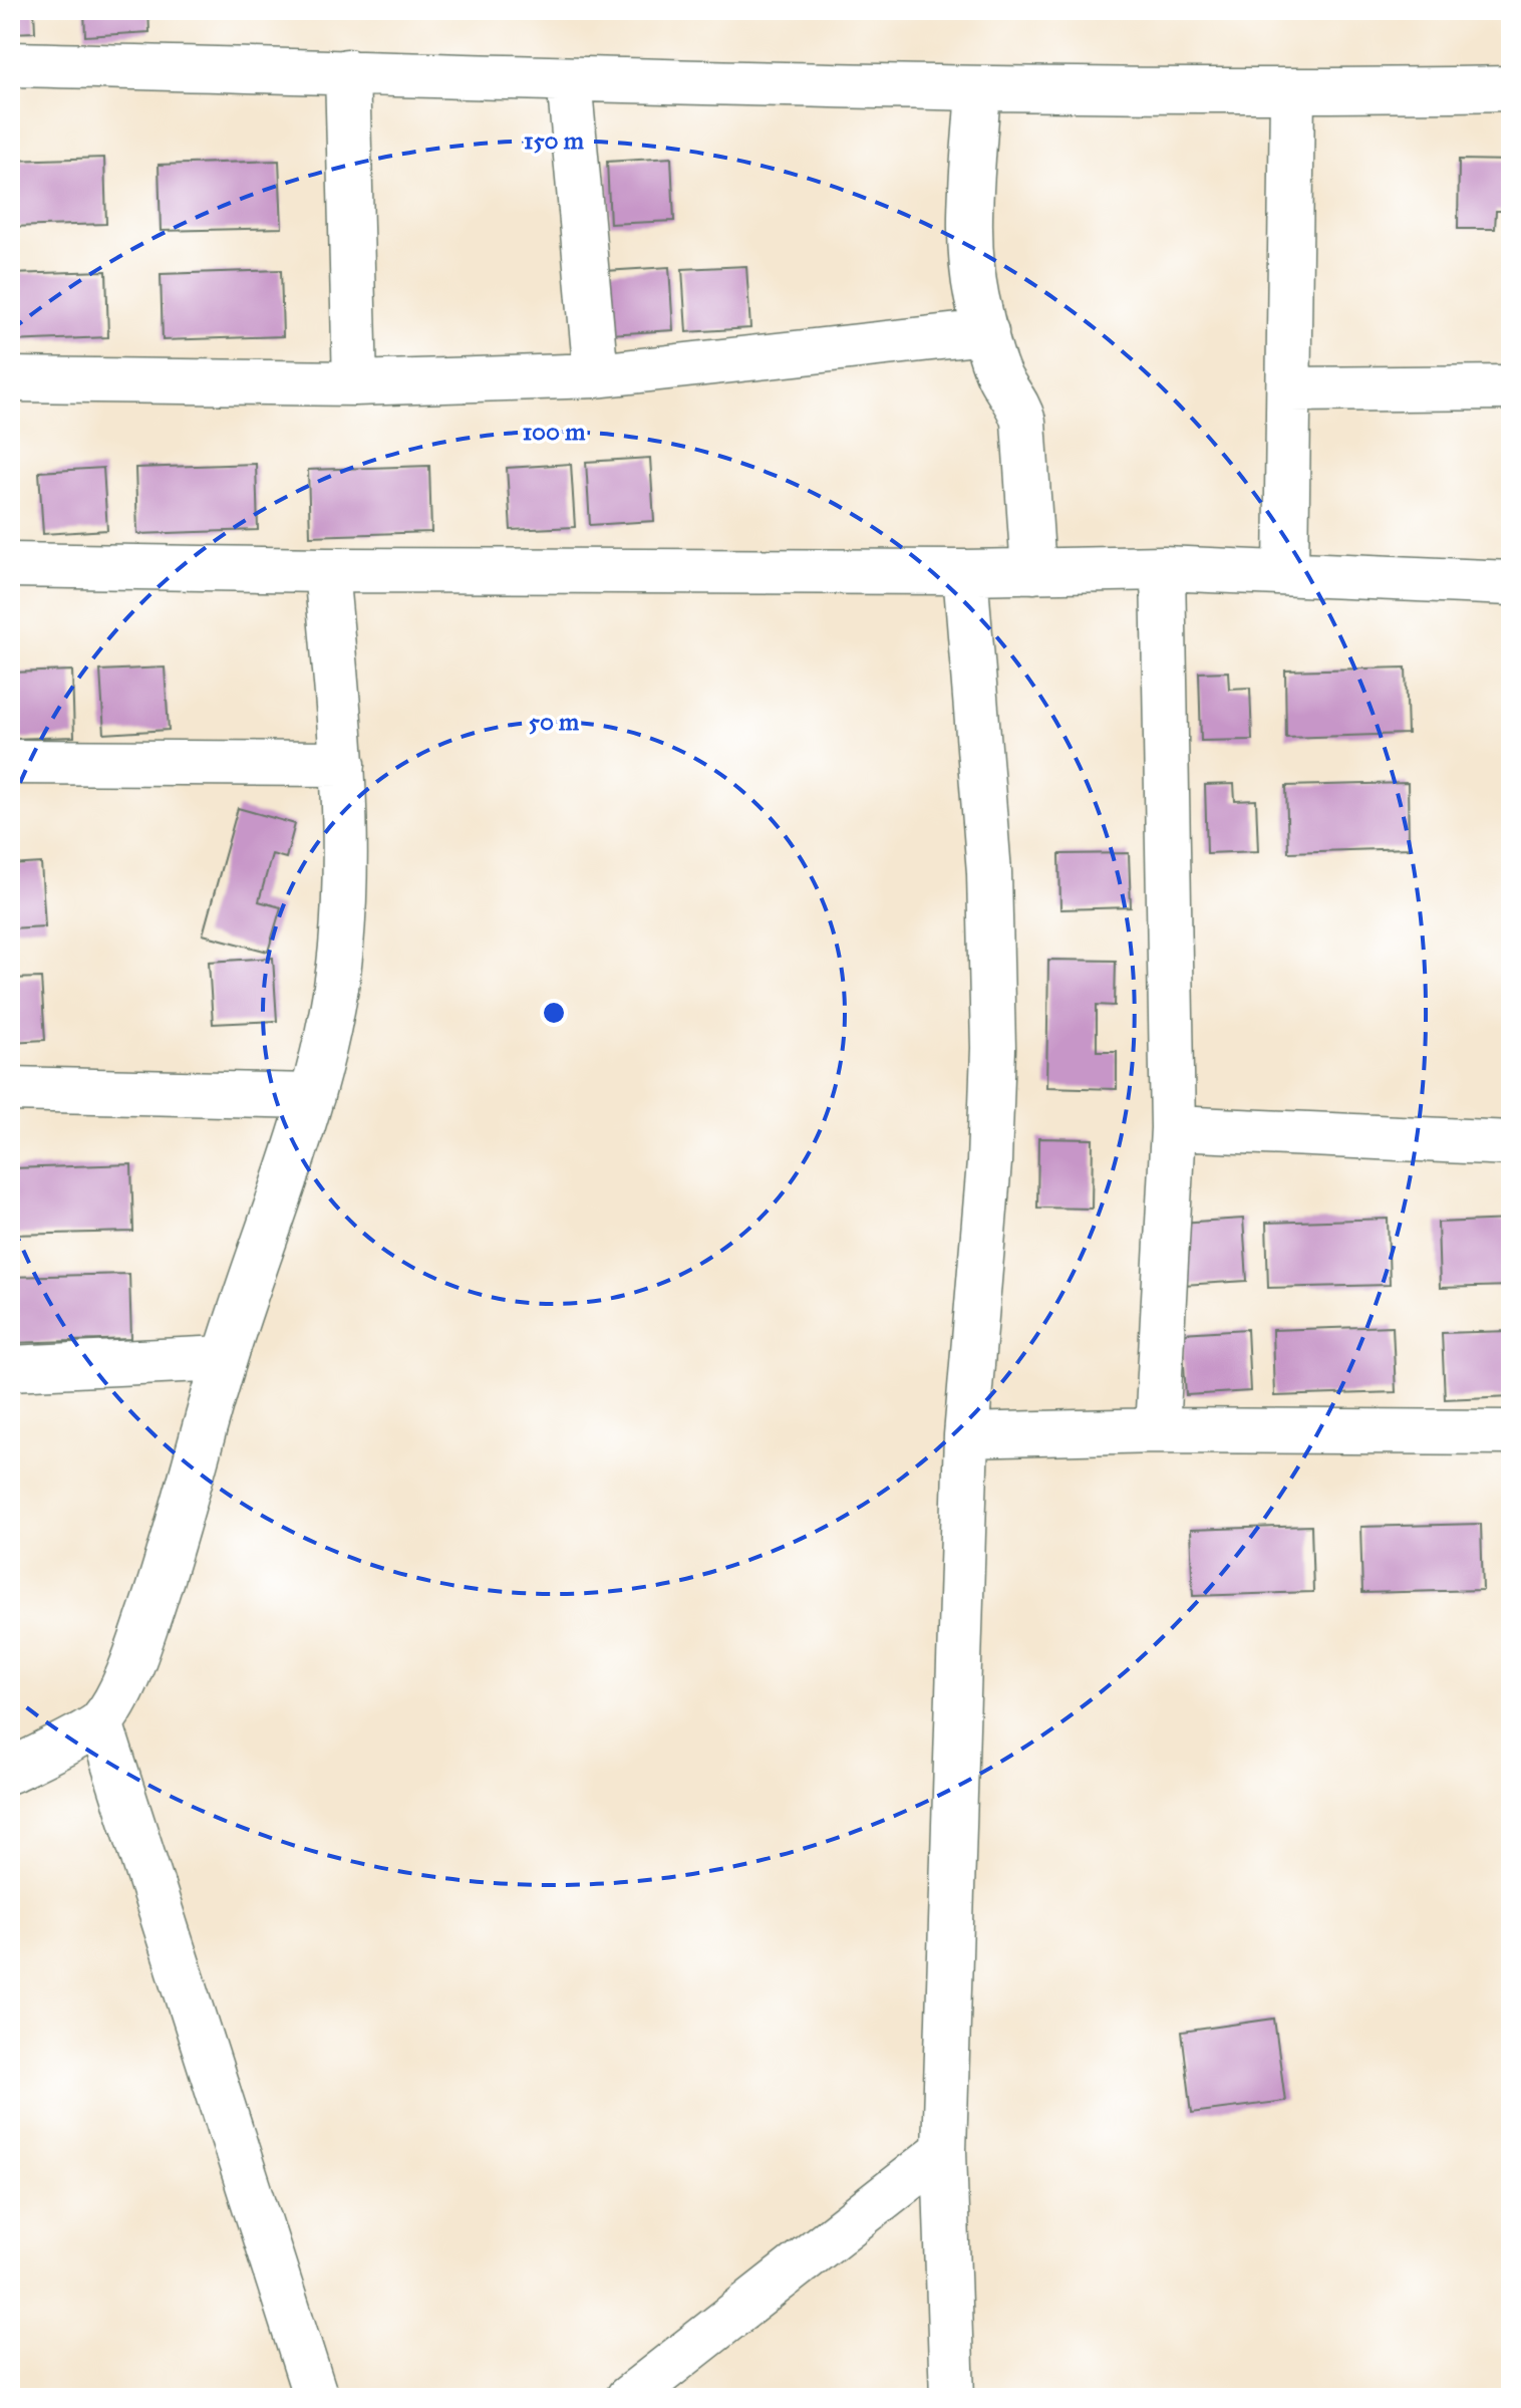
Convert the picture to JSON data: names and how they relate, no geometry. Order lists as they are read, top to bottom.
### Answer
{
  "rings": ["150 m", "100 m", "50 m"]
}
